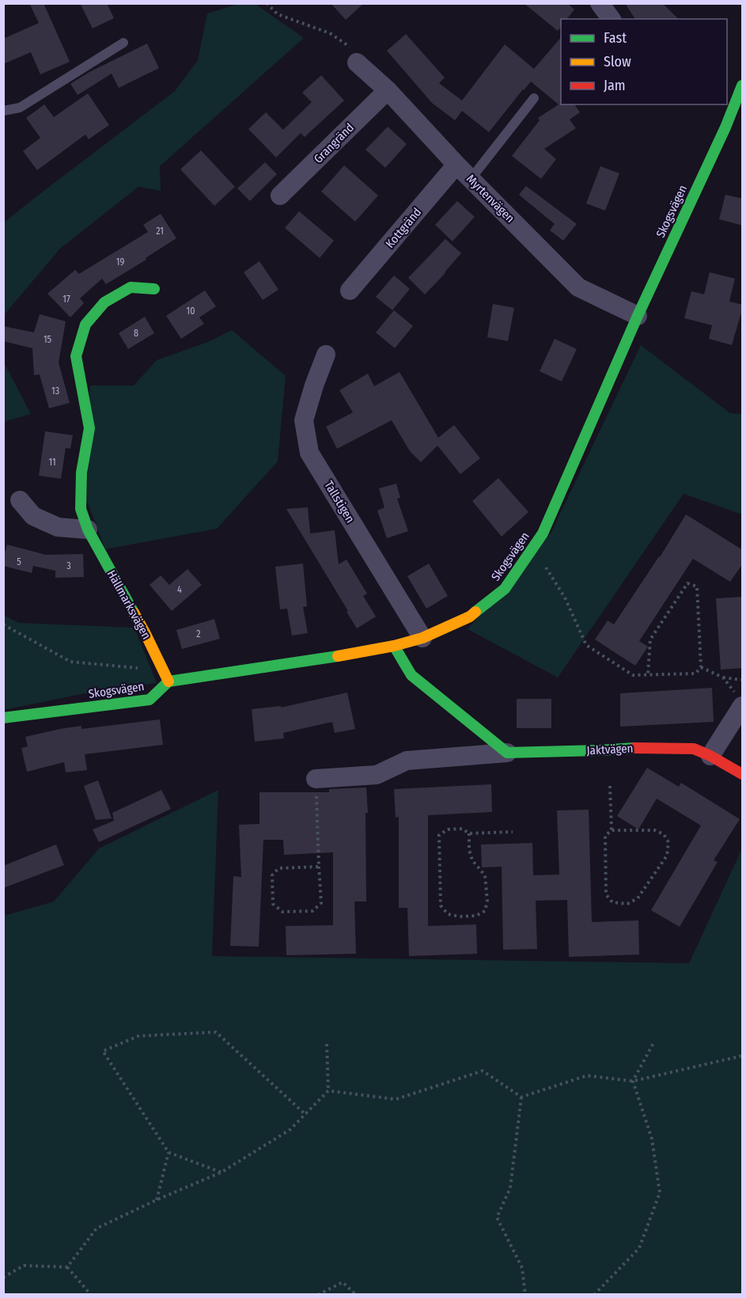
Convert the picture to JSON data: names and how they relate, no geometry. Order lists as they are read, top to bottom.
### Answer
{
  "streets": {
    "street": [
      "Grangränd",
      "Myrtenvägen",
      "Skogsvägen",
      "Kottgränd",
      "Tallstigen",
      "Hällmarksvägen",
      "Jaktvägen"
    ]
  },
  "crossings": [
    ["Grangränd", "Myrtenvägen"],
    ["Myrtenvägen", "Skogsvägen"],
    ["Myrtenvägen", "Kottgränd"],
    ["Skogsvägen", "Tallstigen"],
    ["Skogsvägen", "Hällmarksvägen"]
  ],
  "house_numbers": [
    "21",
    "19",
    "17",
    "10",
    "8",
    "15",
    "13",
    "11",
    "5",
    "3",
    "4",
    "2"
  ],
  "legend": ["Fast", "Slow", "Jam"]
}
